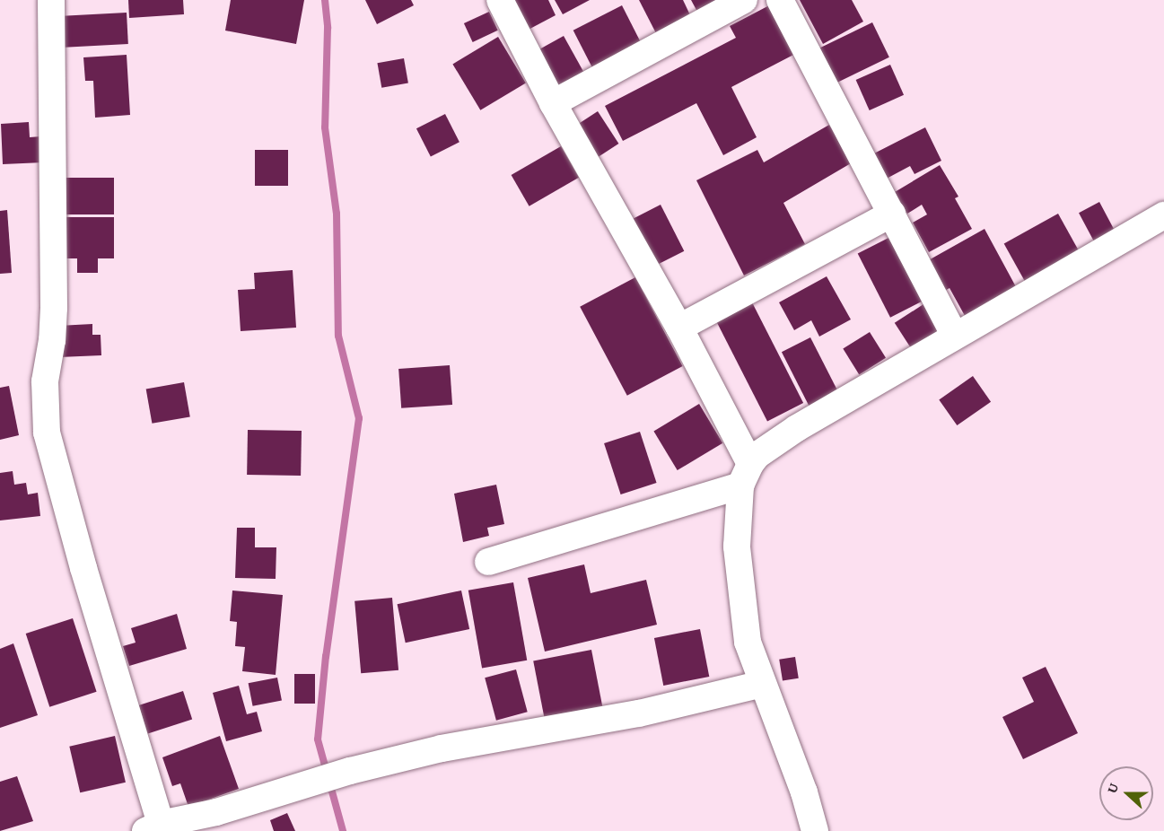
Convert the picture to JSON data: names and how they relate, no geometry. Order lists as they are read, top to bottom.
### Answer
{
  "north": "left"
}
